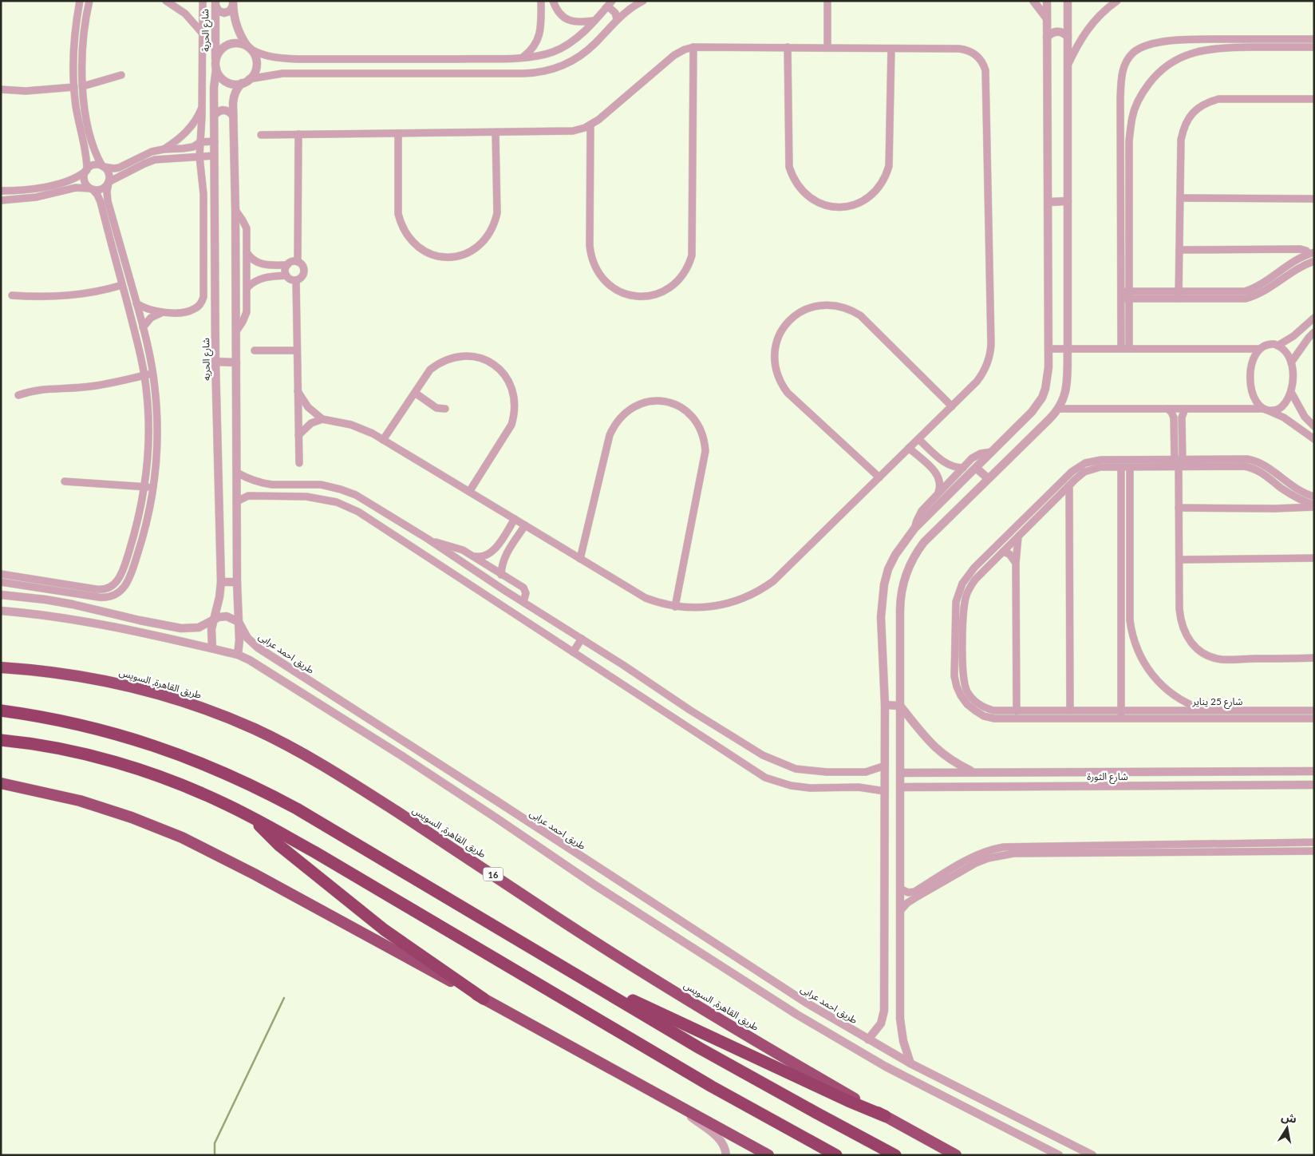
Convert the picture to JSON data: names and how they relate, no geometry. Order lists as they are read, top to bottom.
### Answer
{
  "streets": {
    "highway": ["طريق القاهرة, السويس", "16"],
    "street": [
      "شارع الحرية",
      "شارع الحريه",
      "طريق احمد عرابى",
      "شارع 25 يناير",
      "شارع الثورة"
    ]
  },
  "crossings": [
    ["شارع الحرية", "شارع الحريه"]
  ],
  "north": "top"
}
